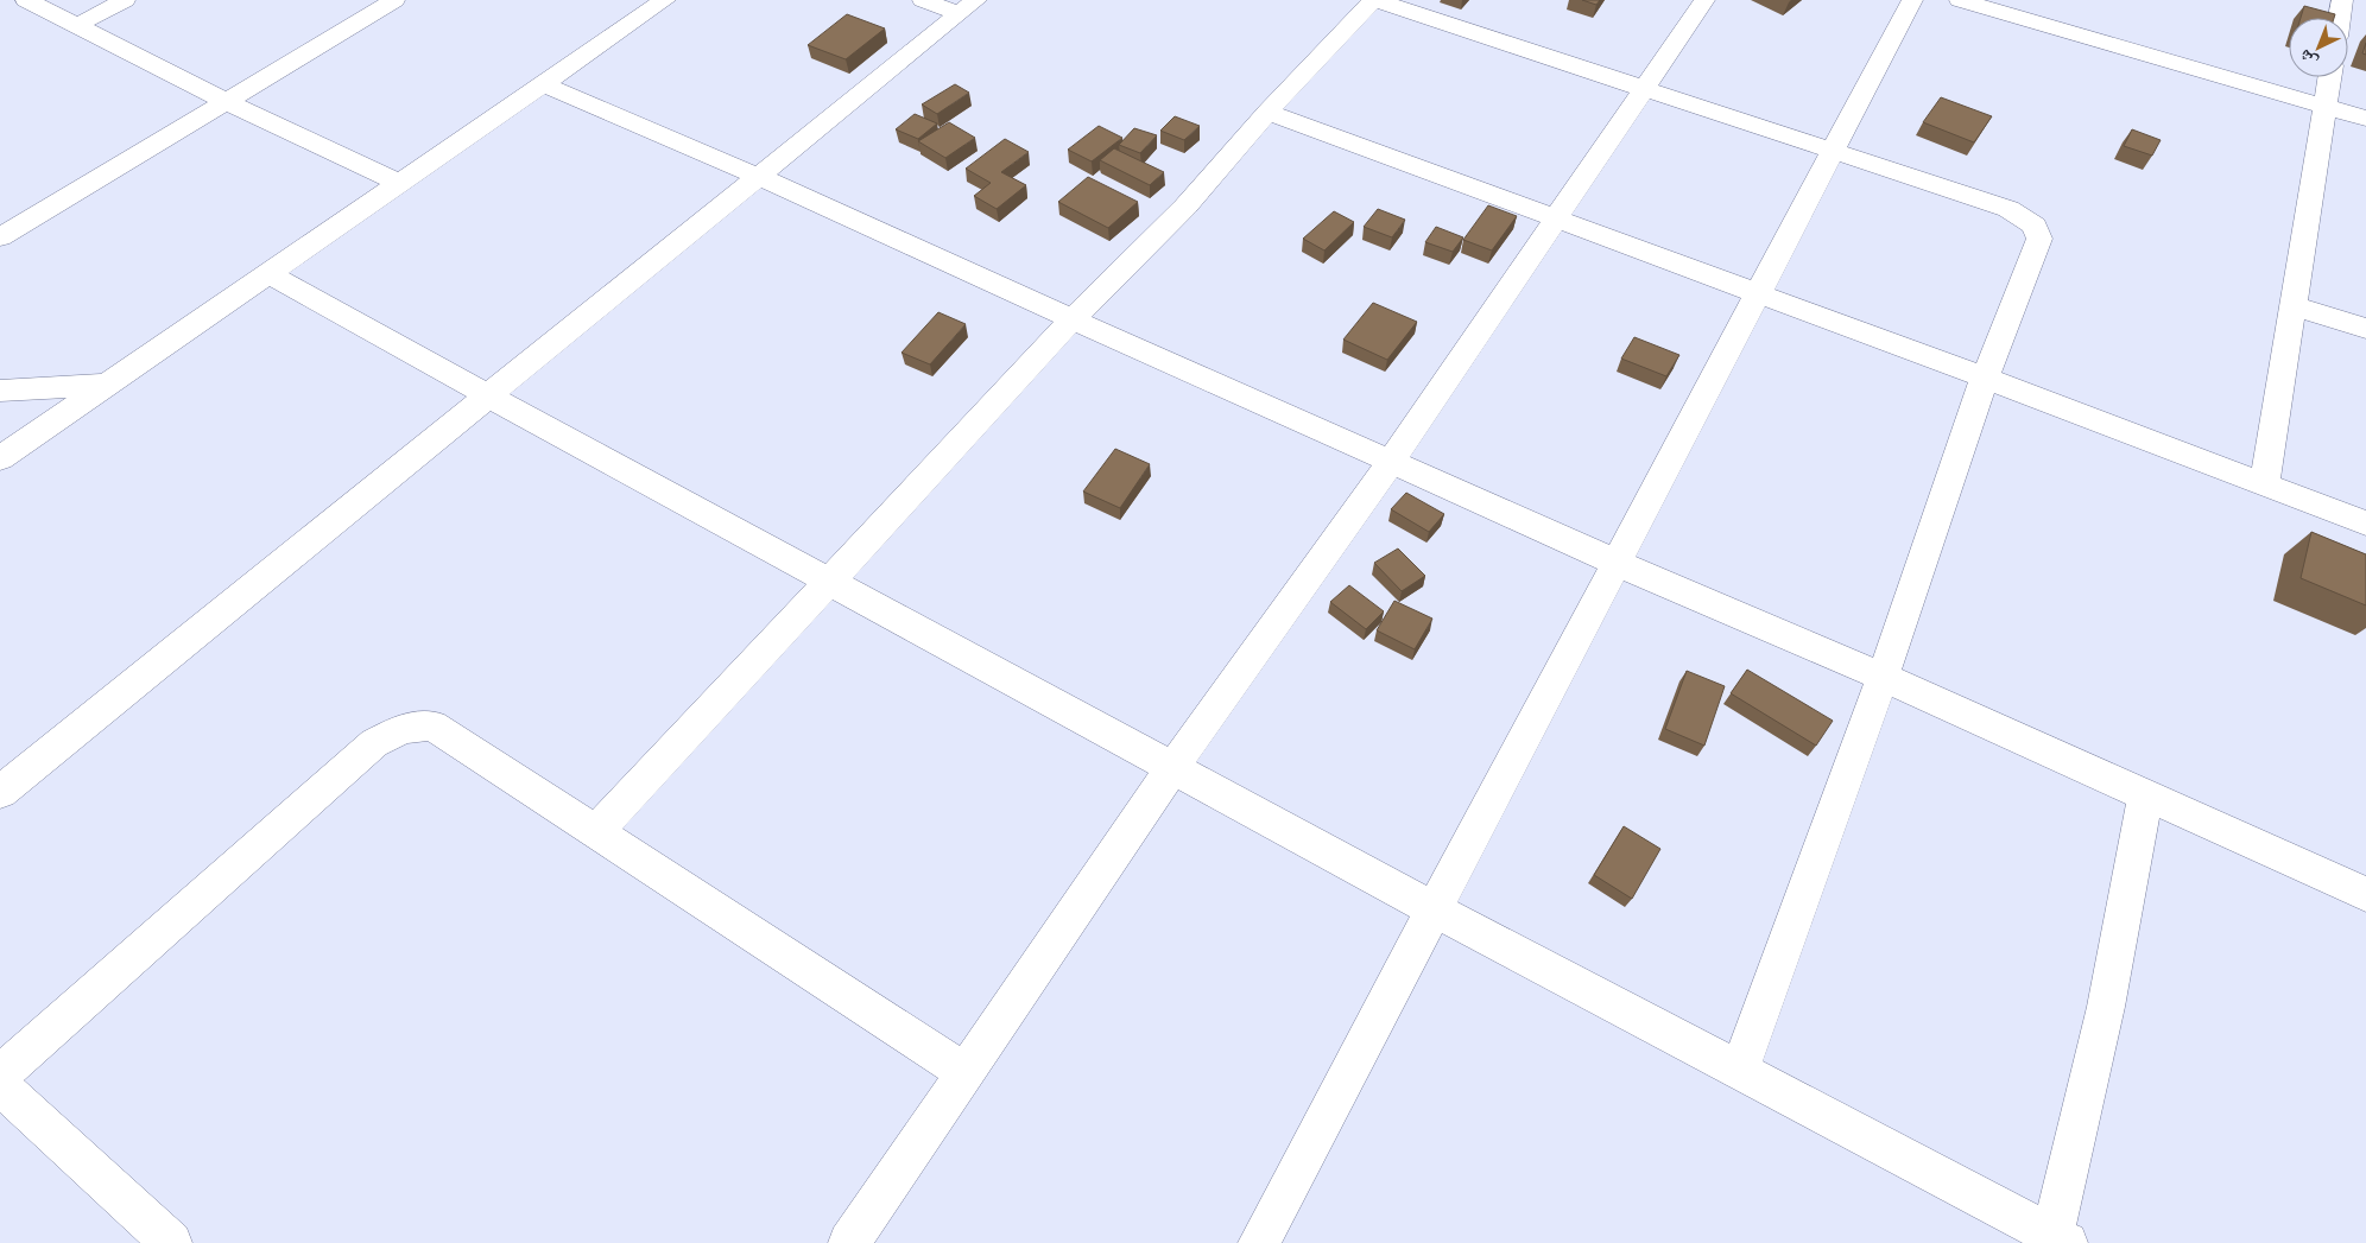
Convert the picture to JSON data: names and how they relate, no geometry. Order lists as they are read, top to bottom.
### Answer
{
  "north": "bottom left"
}
